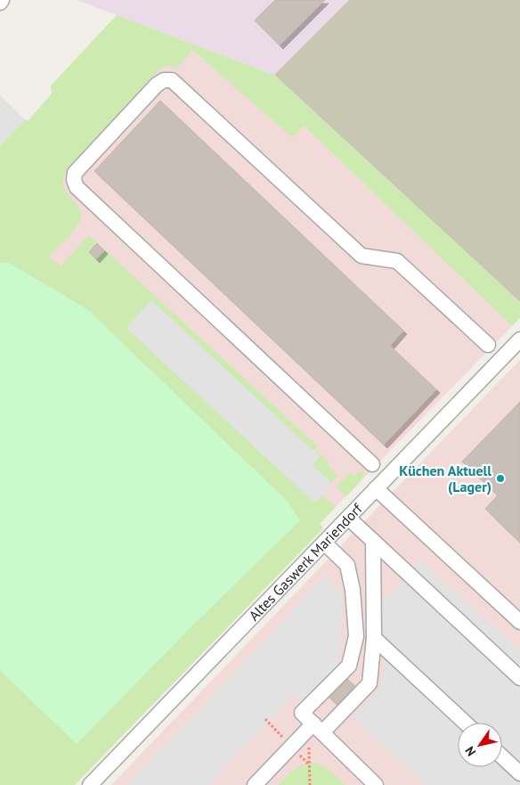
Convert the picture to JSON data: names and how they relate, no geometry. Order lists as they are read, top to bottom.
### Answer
{
  "streets": {
    "street": ["Altes Gaswerk Mariendorf"]
  },
  "places": ["Küchen Aktuell (Lager)"],
  "north": "bottom left"
}
